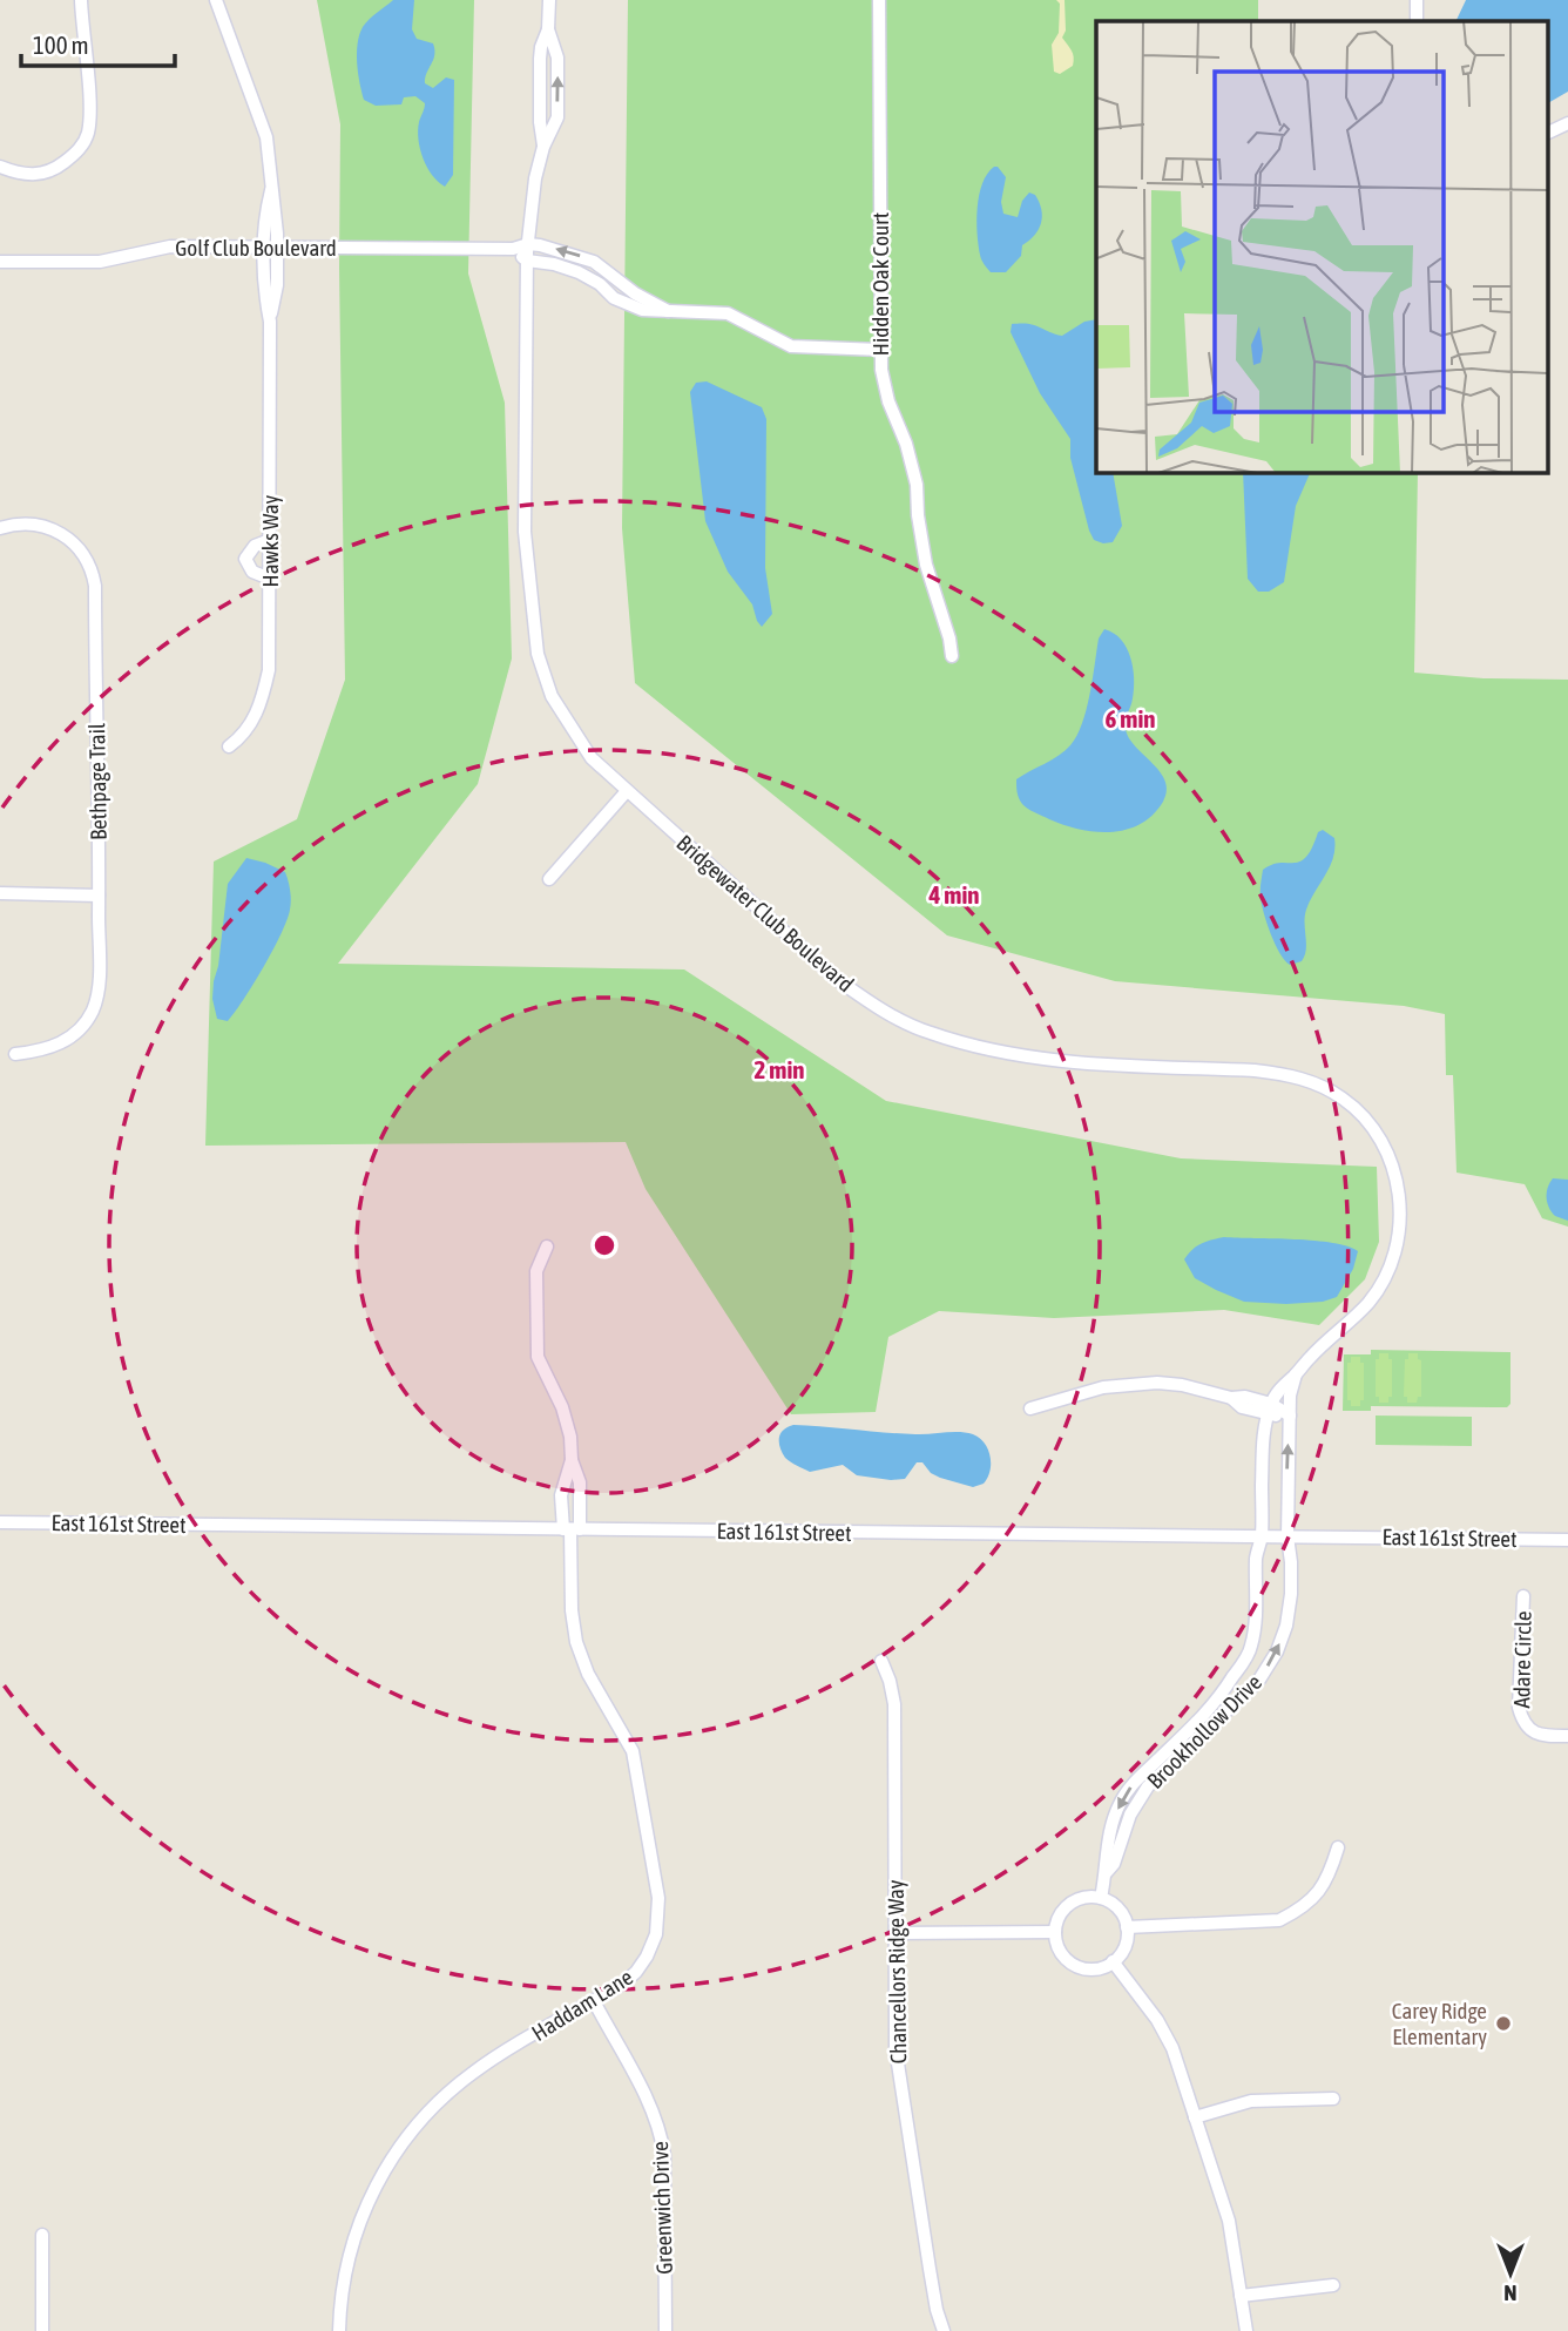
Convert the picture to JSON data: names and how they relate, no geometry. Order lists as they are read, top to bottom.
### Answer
{
  "streets": {
    "street": [
      "Golf Club Boulevard",
      "Hidden Oak Court",
      "Hawks Way",
      "Bethpage Trail",
      "Bridgewater Club Boulevard",
      "East 161st Street",
      "Adare Circle",
      "Brookhollow Drive",
      "Chancellors Ridge Way",
      "Haddam Lane",
      "Greenwich Drive"
    ]
  },
  "crossings": [
    ["Golf Club Boulevard", "Hidden Oak Court"],
    ["Golf Club Boulevard", "Hawks Way"],
    ["Golf Club Boulevard", "Bridgewater Club Boulevard"],
    ["East 161st Street", "Brookhollow Drive"],
    ["East 161st Street", "Haddam Lane"],
    ["Haddam Lane", "Greenwich Drive"]
  ],
  "places": ["Carey Ridge Elementary"],
  "scale_bar": "100 m",
  "north": "bottom",
  "rings": ["6 min", "4 min", "2 min"]
}
